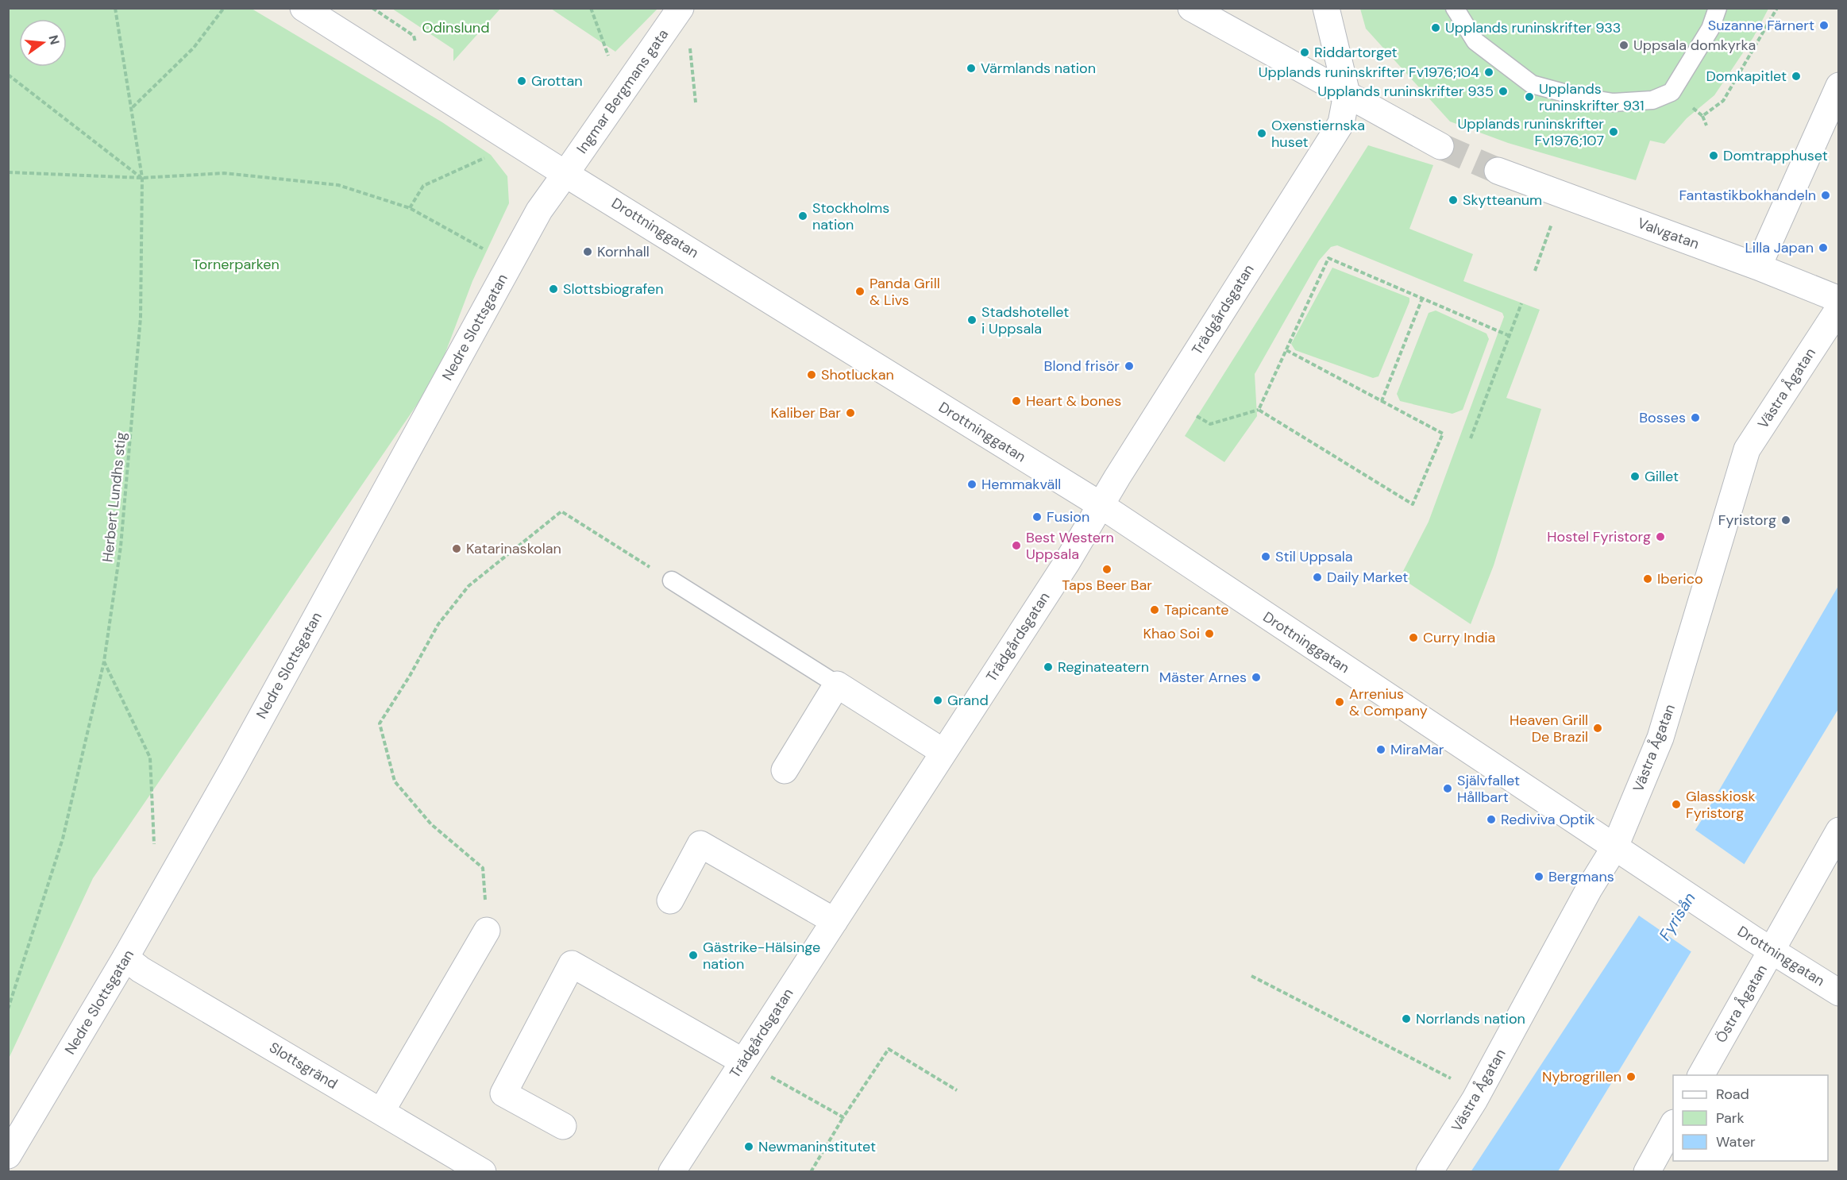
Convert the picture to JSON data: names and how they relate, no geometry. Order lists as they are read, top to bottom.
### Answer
{
  "streets": {
    "street": [
      "Ingmar Bergmans gata",
      "Drottninggatan",
      "Valvgatan",
      "Trädgårdsgatan",
      "Nedre Slottsgatan",
      "Västra Ågatan",
      "Östra Ågatan",
      "Slottsgränd"
    ],
    "path": ["Herbert Lundhs stig"]
  },
  "crossings": [
    ["Ingmar Bergmans gata", "Drottninggatan"],
    ["Ingmar Bergmans gata", "Nedre Slottsgatan"],
    ["Drottninggatan", "Trädgårdsgatan"],
    ["Drottninggatan", "Nedre Slottsgatan"],
    ["Drottninggatan", "Västra Ågatan"],
    ["Drottninggatan", "Östra Ågatan"],
    ["Nedre Slottsgatan", "Slottsgränd"]
  ],
  "water": ["Fyrisån"],
  "parks": ["Odinslund", "Tornerparken"],
  "places": [
    "Suzanne Färnert",
    "Upplands runinskrifter 933",
    "Uppsala domkyrka",
    "Riddartorget",
    "Värmlands nation",
    "Upplands runinskrifter Fv1976;104",
    "Domkapitlet",
    "Grottan",
    "Upplands runinskrifter 935",
    "Upplands runinskrifter 931",
    "Upplands runinskrifter Fv1976;107",
    "Oxenstiernska huset",
    "Domtrapphuset",
    "Fantastikbokhandeln",
    "Skytteanum",
    "Stockholms nation",
    "Lilla Japan",
    "Kornhall",
    "Slottsbiografen",
    "Panda Grill & Livs",
    "Stadshotellet i Uppsala",
    "Blond frisör",
    "Shotluckan",
    "Heart & bones",
    "Kaliber Bar",
    "Bosses",
    "Gillet",
    "Hemmakväll",
    "Fusion",
    "Fyristorg",
    "Hostel Fyristorg",
    "Best Western Uppsala",
    "Katarinaskolan",
    "Stil Uppsala",
    "Taps Beer Bar",
    "Daily Market",
    "Iberico",
    "Tapicante",
    "Khao Soi",
    "Curry India",
    "Reginateatern",
    "Mäster Arnes",
    "Grand",
    "Arrenius & Company",
    "Heaven Grill De Brazil",
    "MiraMar",
    "Självfallet Hållbart",
    "Glasskiosk Fyristorg",
    "Rediviva Optik",
    "Bergmans",
    "Gästrike-Hälsinge nation",
    "Norrlands nation",
    "Nybrogrillen",
    "Newmaninstitutet"
  ],
  "legend": ["Road", "Park", "Water"],
  "north": "right"
}
